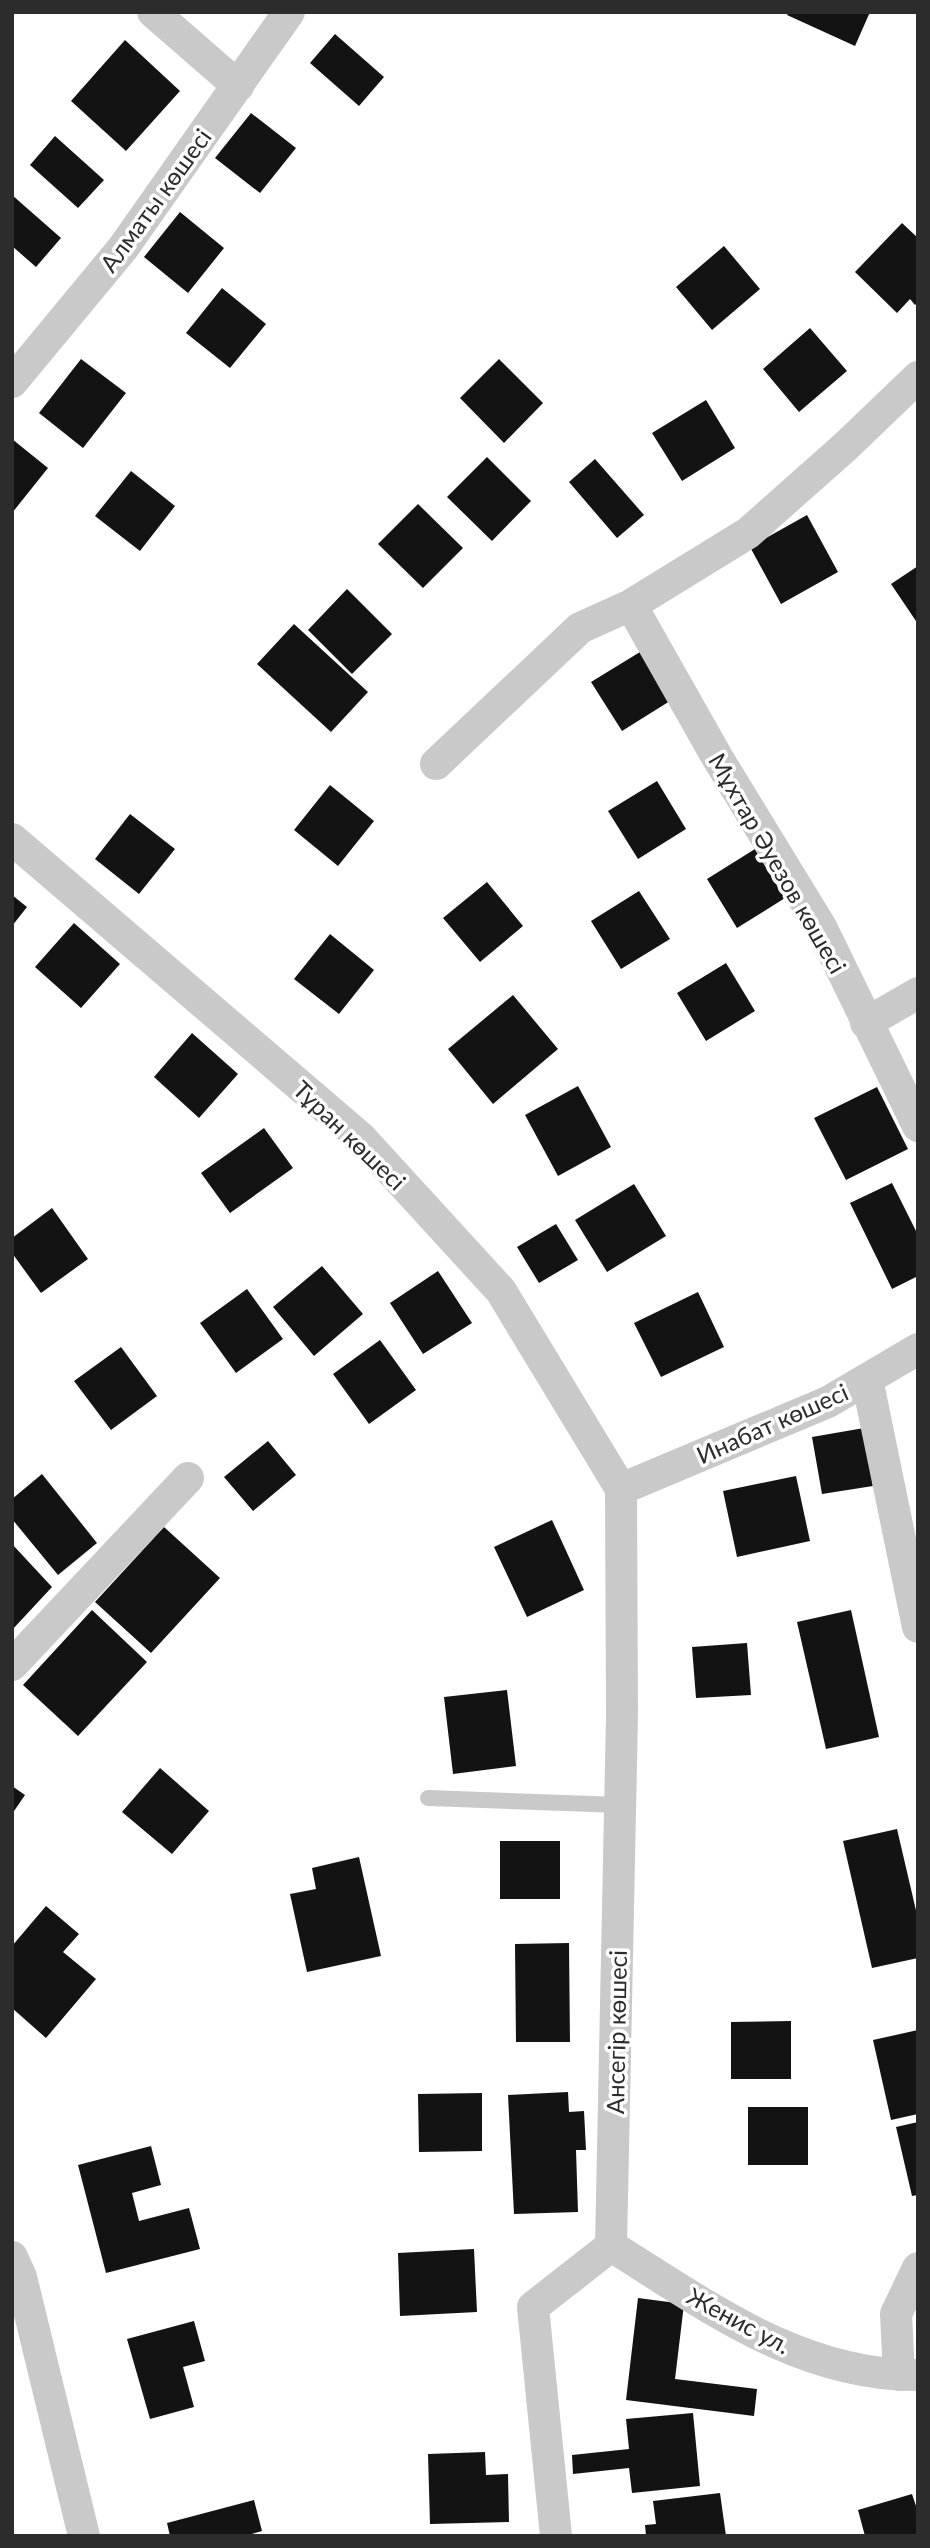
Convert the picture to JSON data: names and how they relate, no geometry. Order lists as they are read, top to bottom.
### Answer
{
  "streets": {
    "street": [
      "Алматы көшесі",
      "Мұхтар Әуезов көшесі",
      "Тұран көшесі",
      "Инабат көшесі",
      "Ансегір көшесі",
      "Женис ул."
    ]
  },
  "crossings": [
    ["Тұран көшесі", "Инабат көшесі"],
    ["Тұран көшесі", "Ансегір көшесі"],
    ["Инабат көшесі", "Ансегір көшесі"],
    ["Ансегір көшесі", "Женис ул."]
  ]
}
